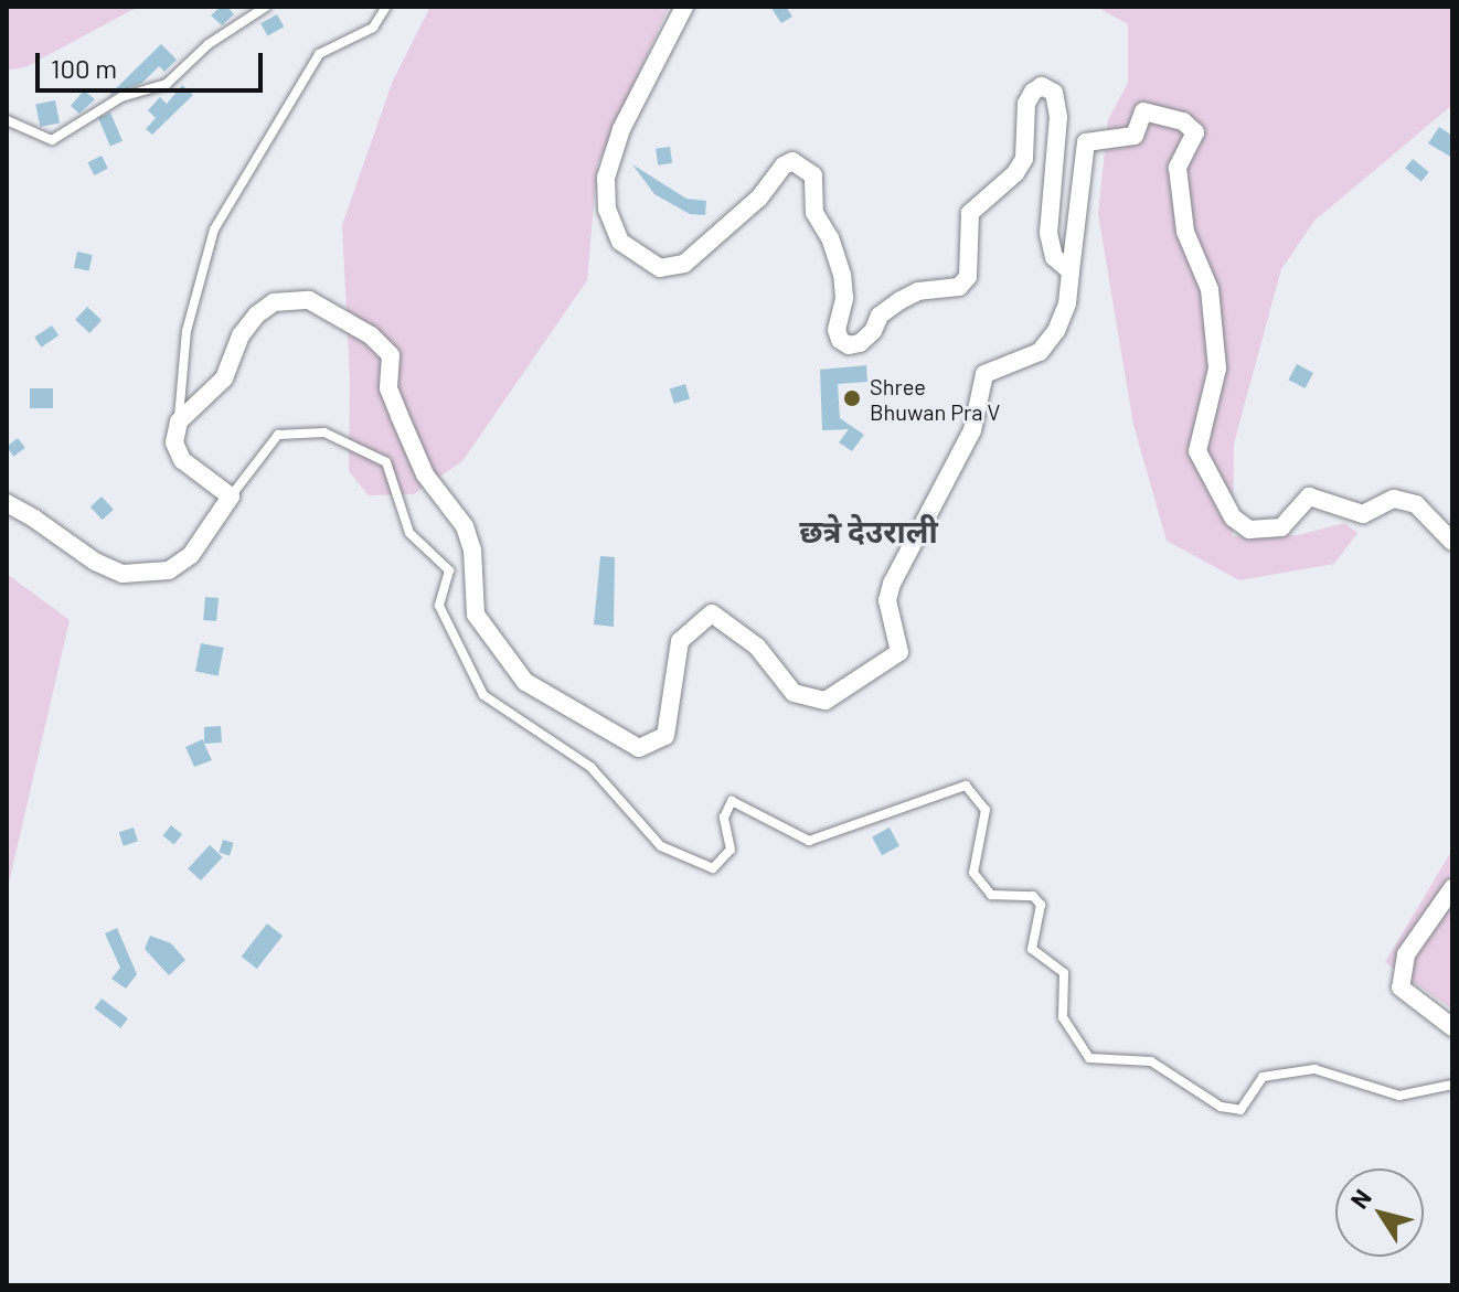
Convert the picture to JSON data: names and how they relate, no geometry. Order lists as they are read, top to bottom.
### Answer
{
  "districts": ["छत्रे देउराली"],
  "places": ["Shree Bhuwan Pra V"],
  "scale_bar": "100 m",
  "north": "top left"
}
